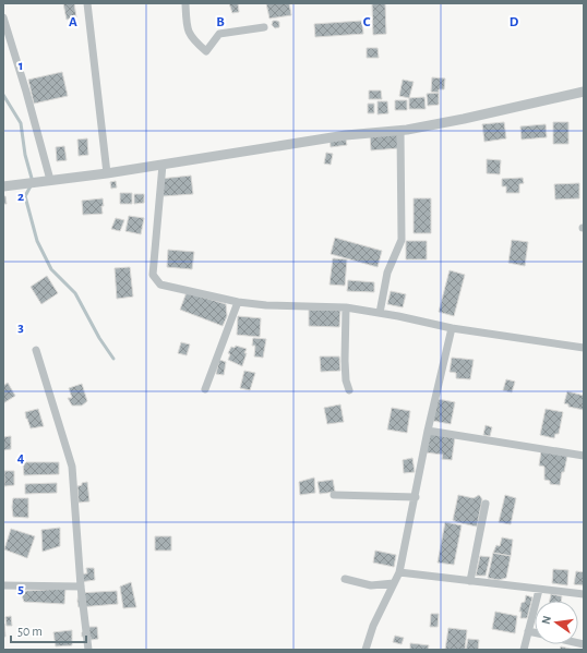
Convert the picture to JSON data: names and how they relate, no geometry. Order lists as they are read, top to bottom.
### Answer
{
  "scale_bar": "50 m",
  "north": "left",
  "grid": {
    "columns": [
      "A",
      "B",
      "C",
      "D"
    ],
    "rows": [
      "1",
      "2",
      "3",
      "4",
      "5"
    ]
  }
}
